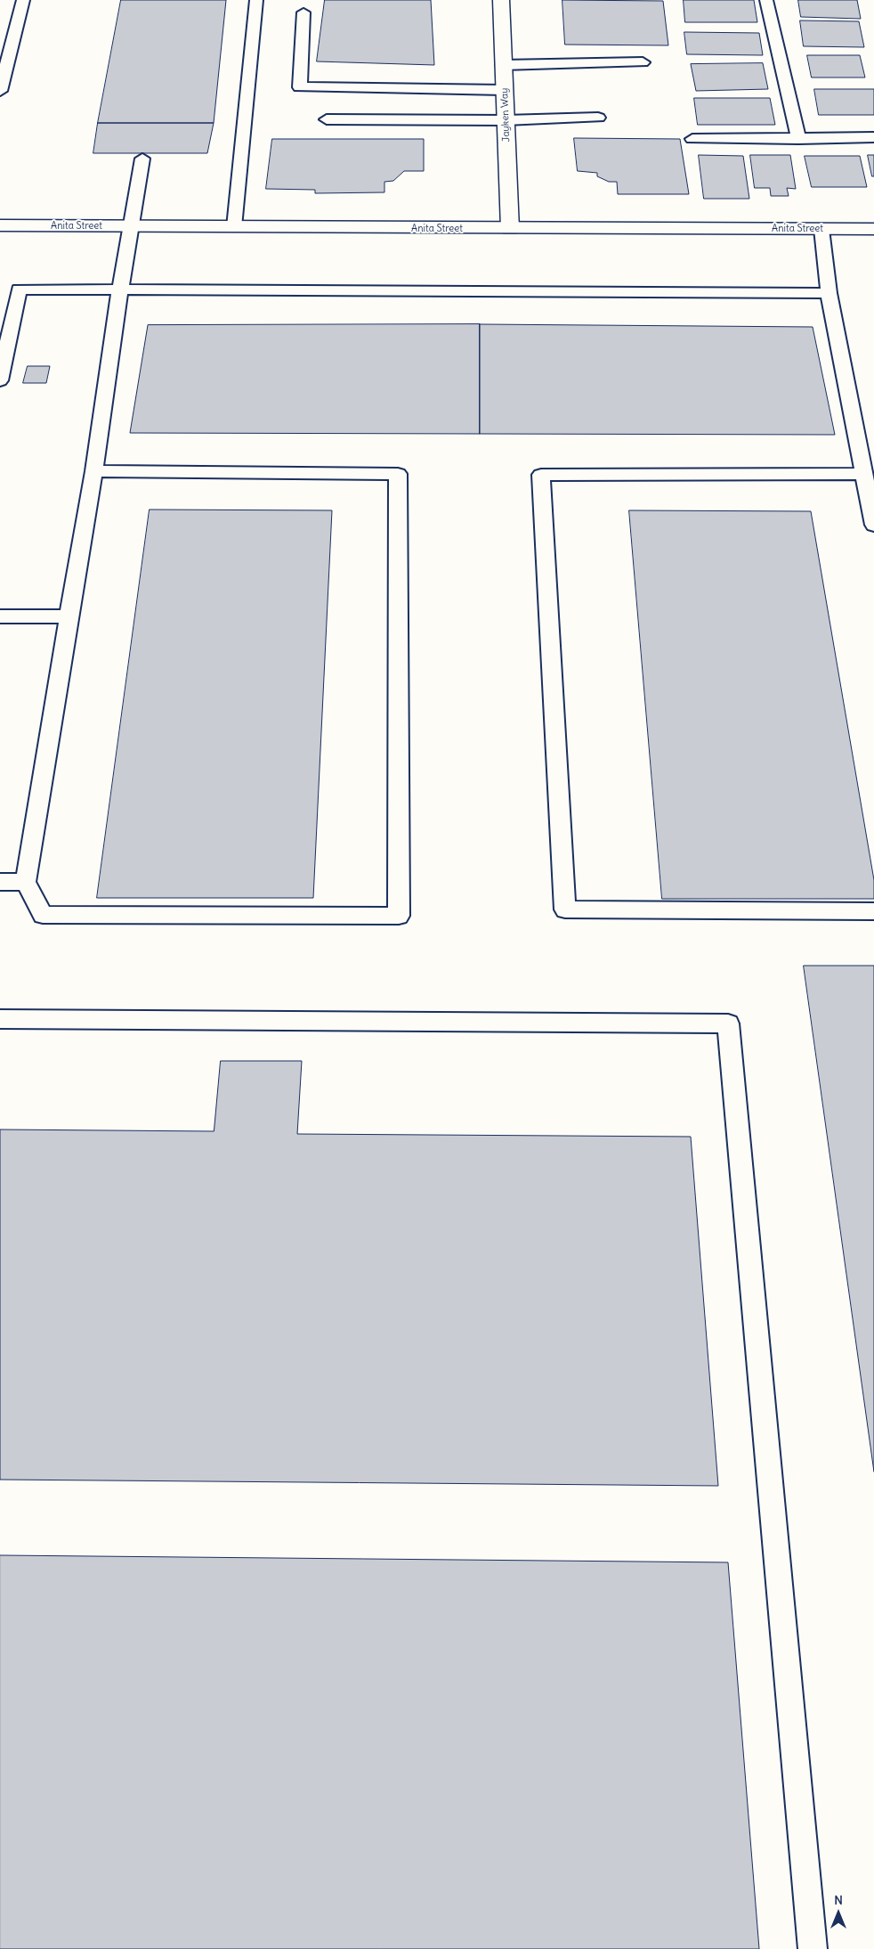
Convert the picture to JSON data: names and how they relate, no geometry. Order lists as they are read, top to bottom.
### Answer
{
  "streets": {
    "street": ["Jayken Way", "Anita Street"]
  },
  "crossings": [
    ["Jayken Way", "Anita Street"]
  ],
  "north": "top"
}
